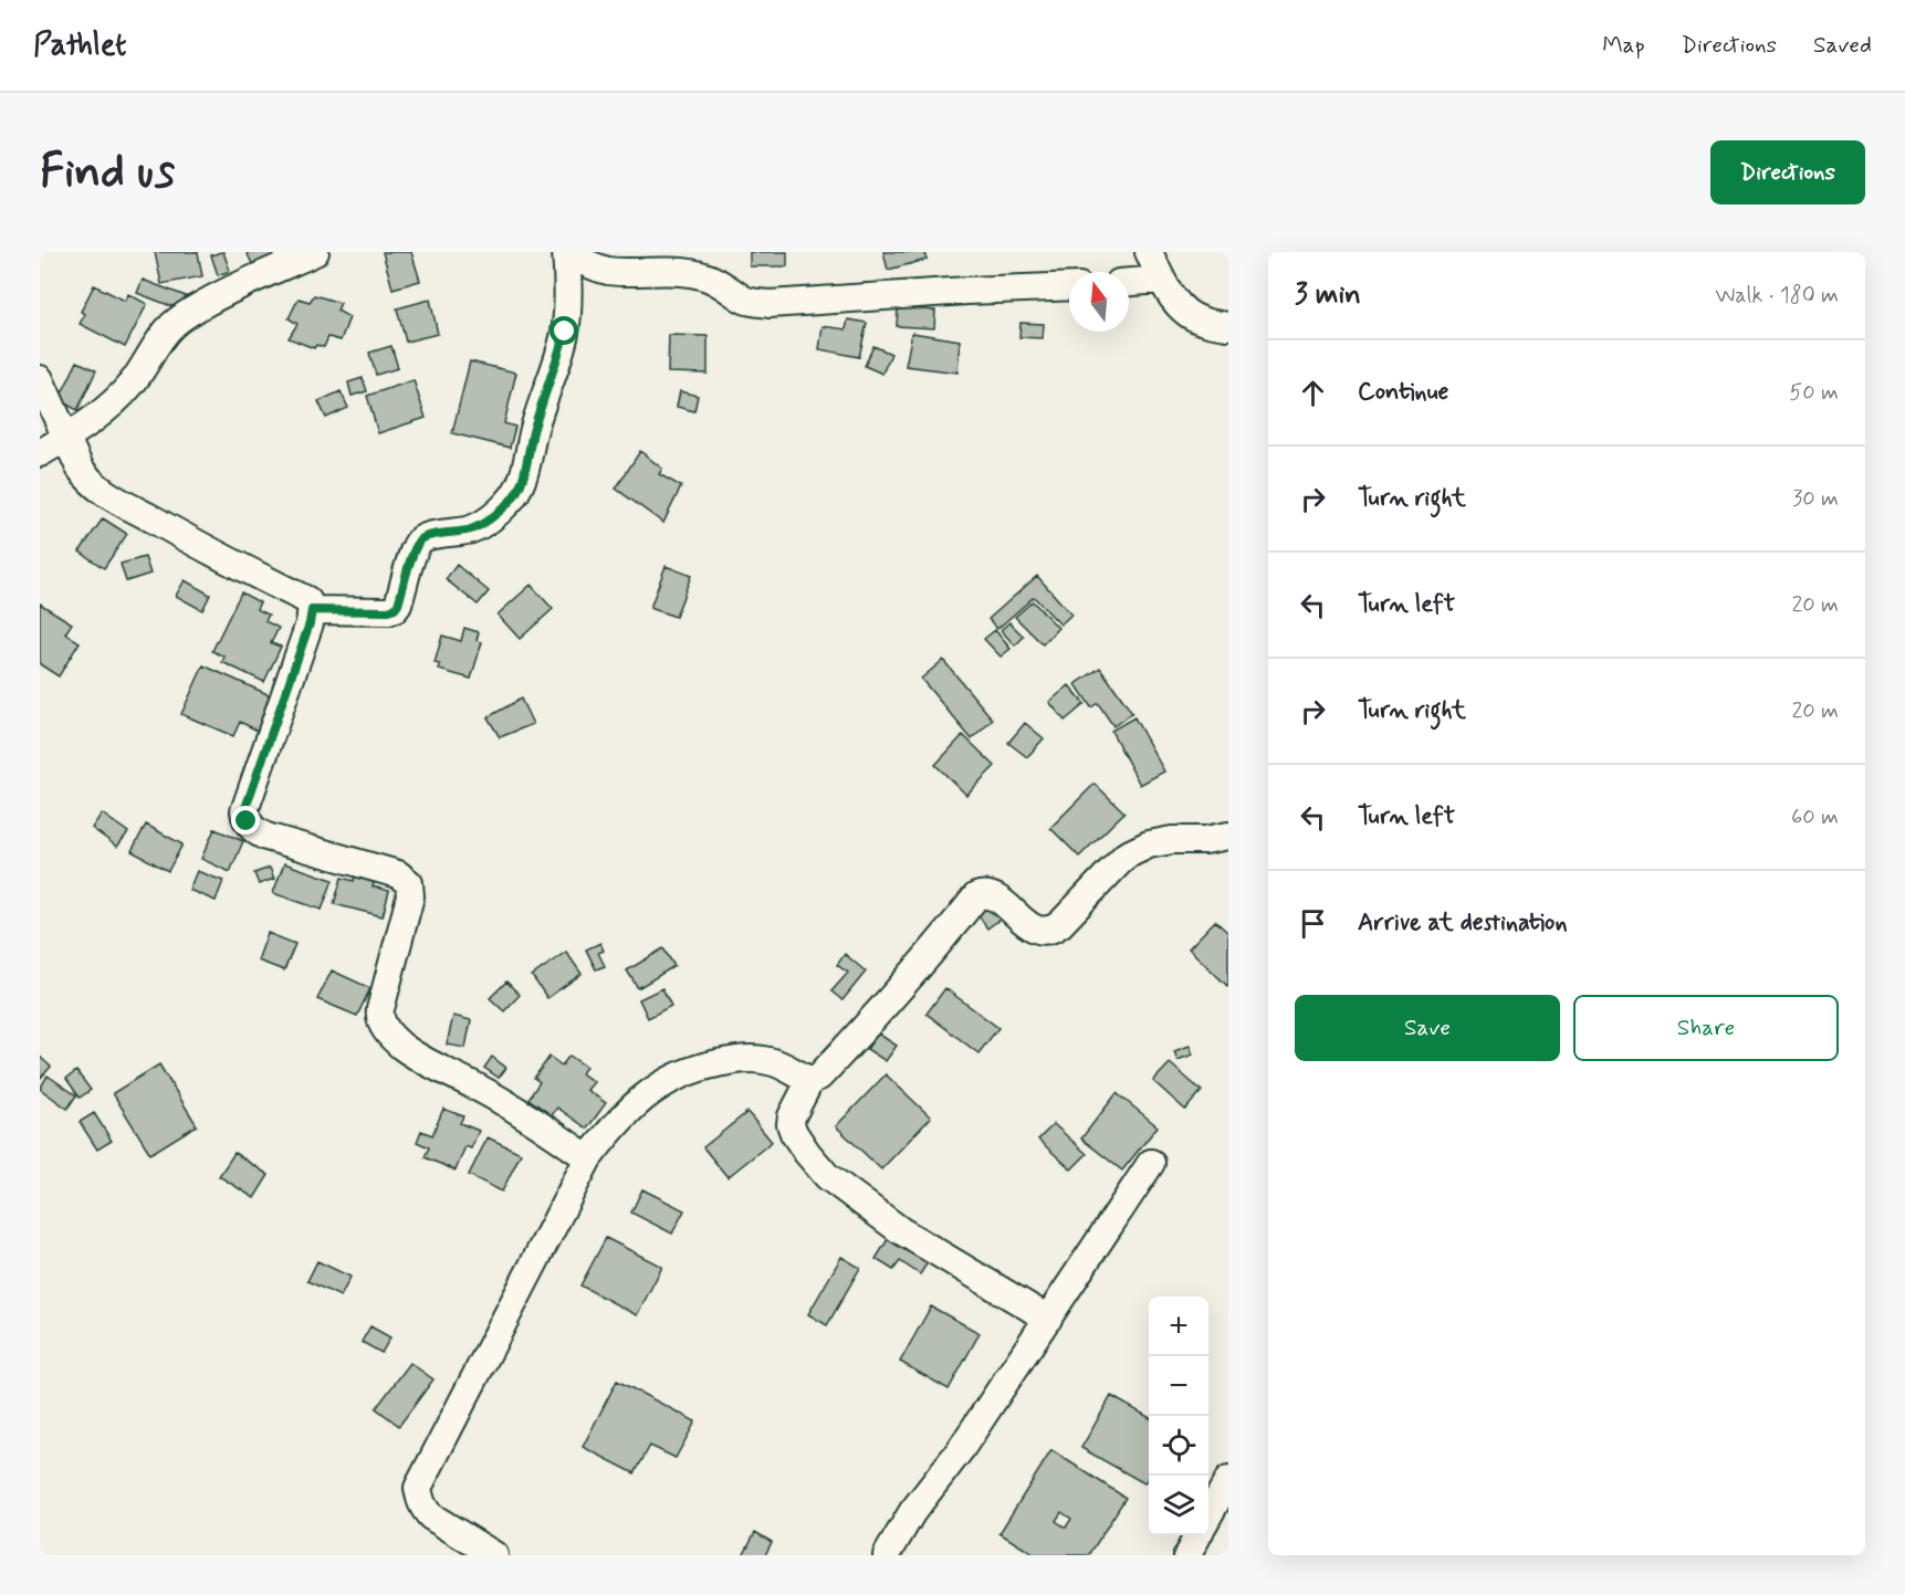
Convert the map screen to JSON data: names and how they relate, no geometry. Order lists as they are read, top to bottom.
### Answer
{
  "north": "top",
  "page": {
    "header": "Pathlet",
    "nav": ["Map", "Directions", "Saved"],
    "buttons": [
      "Directions",
      ["Save", "Share"]
    ],
    "title": "Find us",
    "heading": ["3 min", "Walk · 180 m"],
    "list": [
      ["Continue", "50 m"],
      ["Turn right", "30 m"],
      ["Turn left", "20 m"],
      ["Turn right", "20 m"],
      ["Turn left", "60 m"],
      "Arrive at destination"
    ],
    "map_buttons": ["+", "−"]
  }
}
